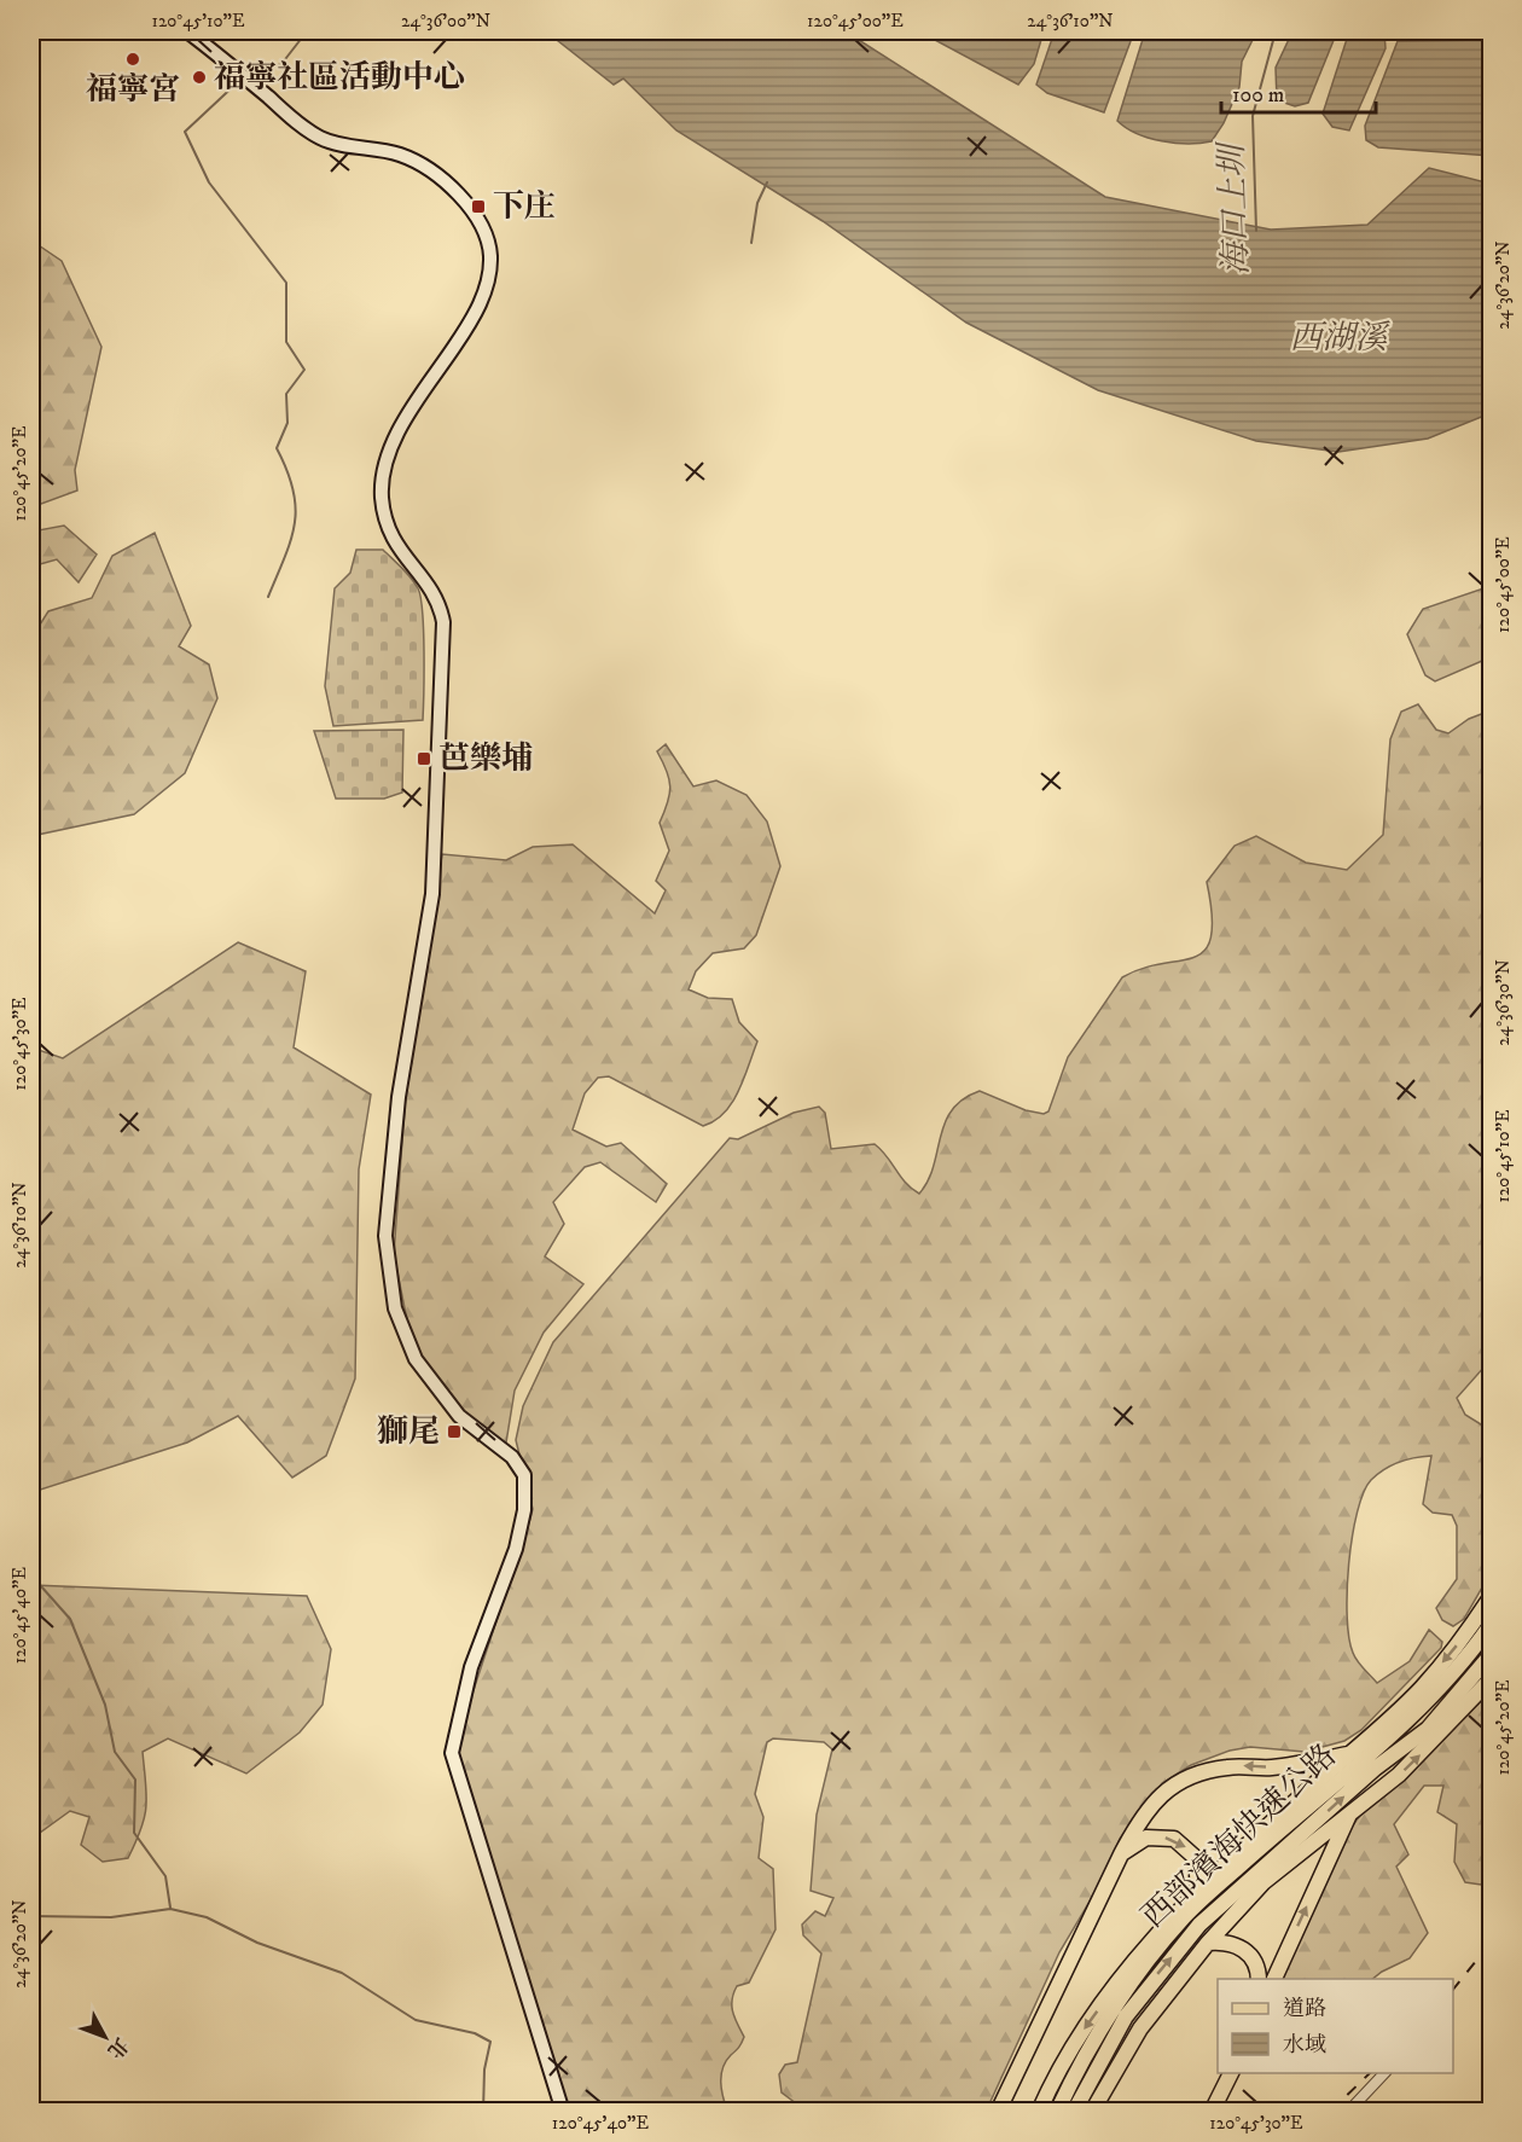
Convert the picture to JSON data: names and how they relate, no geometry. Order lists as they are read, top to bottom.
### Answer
{
  "streets": {
    "main road": ["西部濱海快速公路"]
  },
  "water": ["海口上圳", "西湖溪"],
  "places": {
    "other": ["福寧宮", "福寧社區活動中心"],
    "transit": ["下庄", "芭樂埔", "獅尾"]
  },
  "legend": ["道路", "水域"],
  "scale_bar": "100 m",
  "north": "bottom right",
  "coordinates": [
    "120°45'10\"E",
    "24°36'00\"N",
    "120°45'00\"E",
    "24°36'10\"N",
    "24°36'20\"N",
    "120°45'20\"E",
    "24°36'30\"N",
    "120°45'30\"E",
    "120°45'40\"E"
  ]
}
